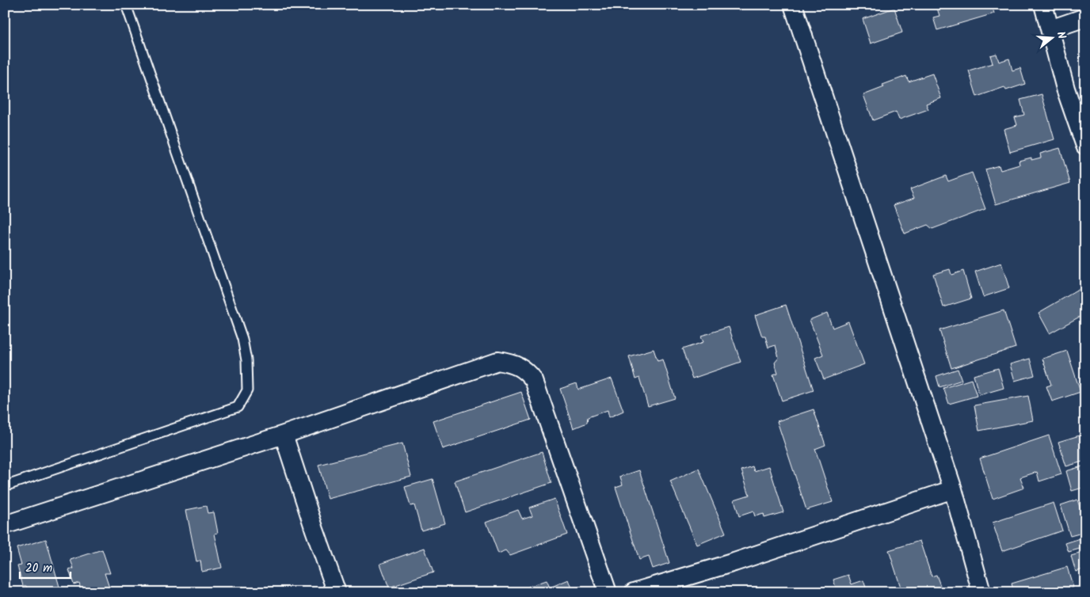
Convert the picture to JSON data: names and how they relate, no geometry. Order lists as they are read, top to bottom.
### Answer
{
  "scale_bar": "20 m",
  "north": "right"
}
